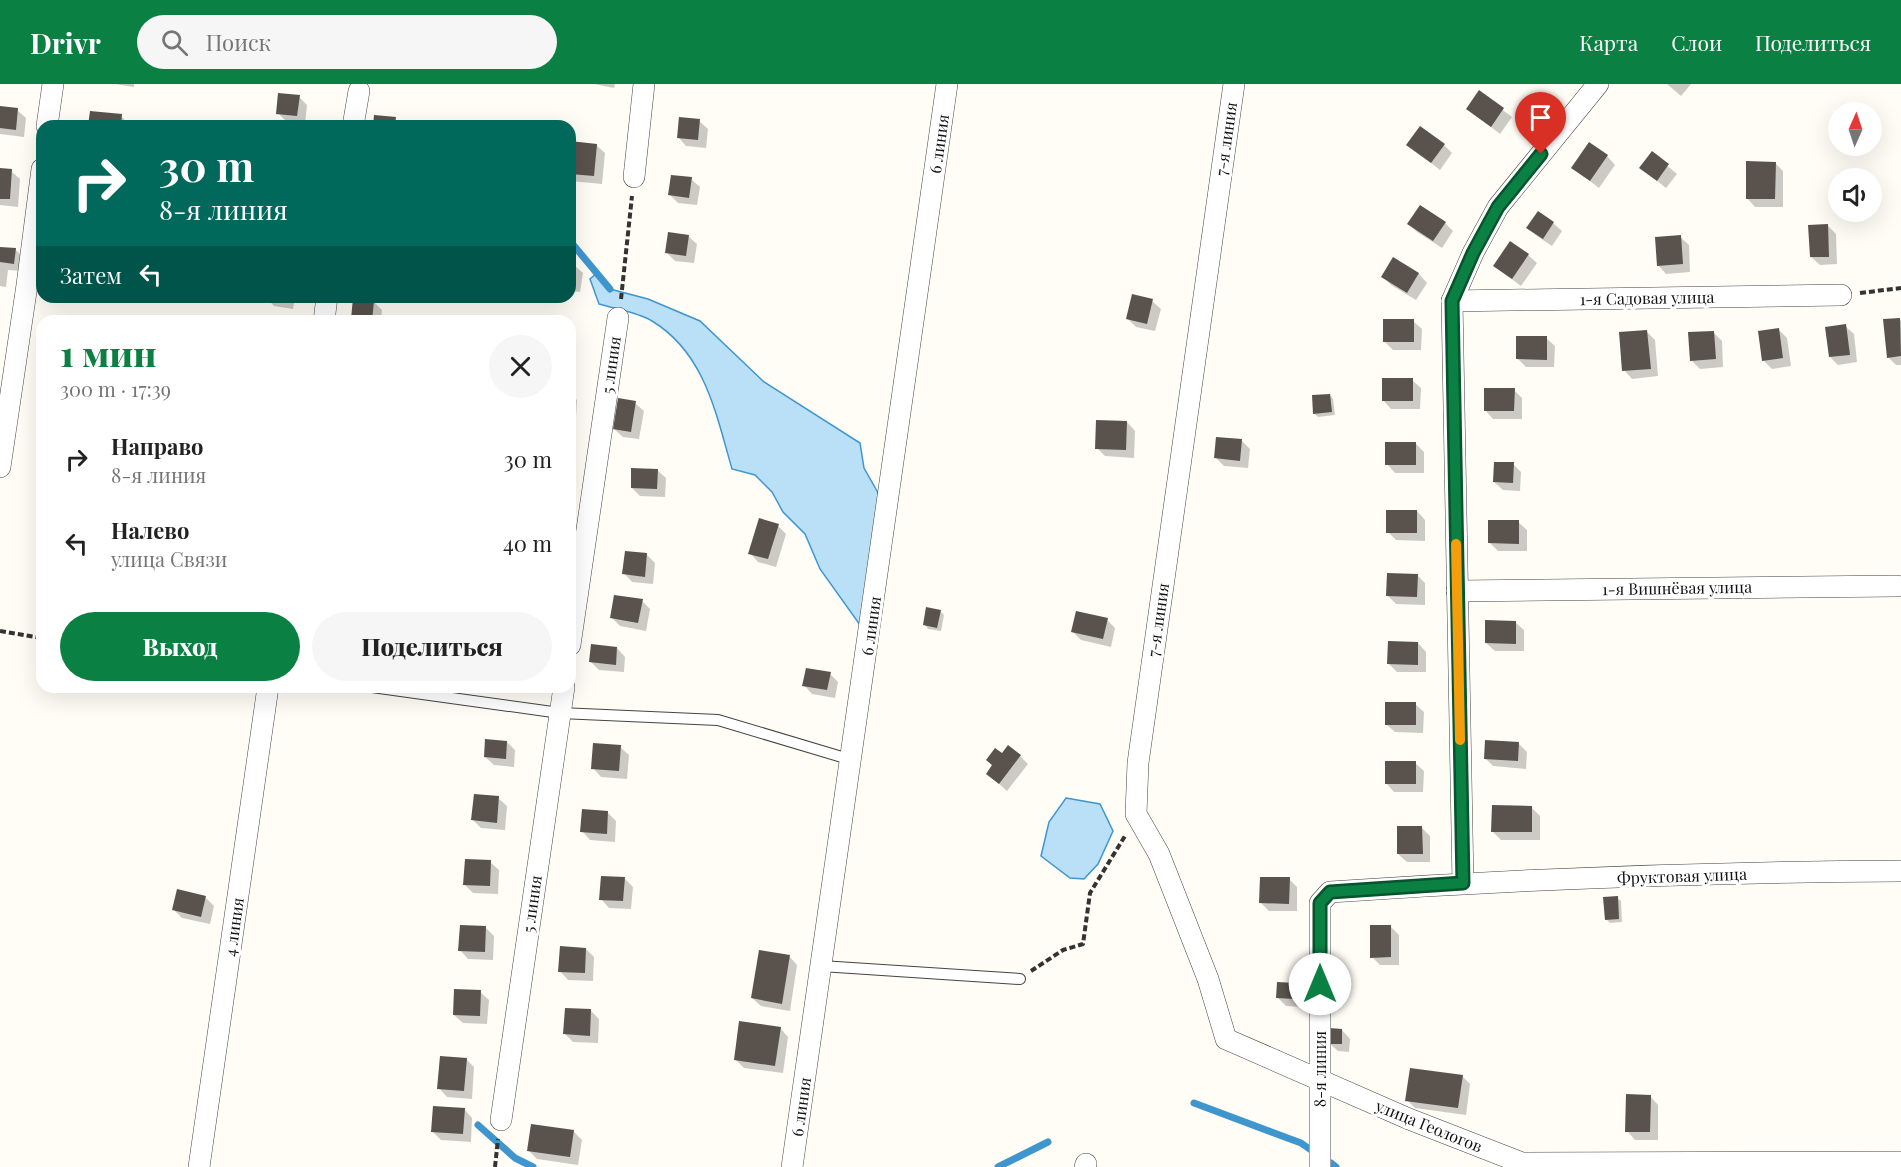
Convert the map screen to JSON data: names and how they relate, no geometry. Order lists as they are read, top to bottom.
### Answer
{
  "streets": {
    "street": [
      "7-я линия",
      "6 линия",
      "1-я Садовая улица",
      "5 линия",
      "1-я Вишнёвая улица",
      "Фруктовая улица",
      "4 линия",
      "8-я линия",
      "улица Геологов"
    ]
  },
  "crossings": [
    ["Фруктовая улица", "8-я линия"],
    ["8-я линия", "улица Геологов"]
  ],
  "north": "top",
  "page": {
    "header": "Drivr",
    "search": "Поиск",
    "nav": ["Карта", "Слои", "Поделиться"],
    "turn": ["30 m", "8-я линия"],
    "then": "Затем",
    "heading": ["1 мин", "300 m · 17:39"],
    "list": [
      {
        "name": "Направо",
        "note": "8-я линия",
        "value": "30 m"
      },
      {
        "name": "Налево",
        "note": "улица Связи",
        "value": "40 m"
      }
    ],
    "buttons": ["Выход", "Поделиться"]
  }
}
